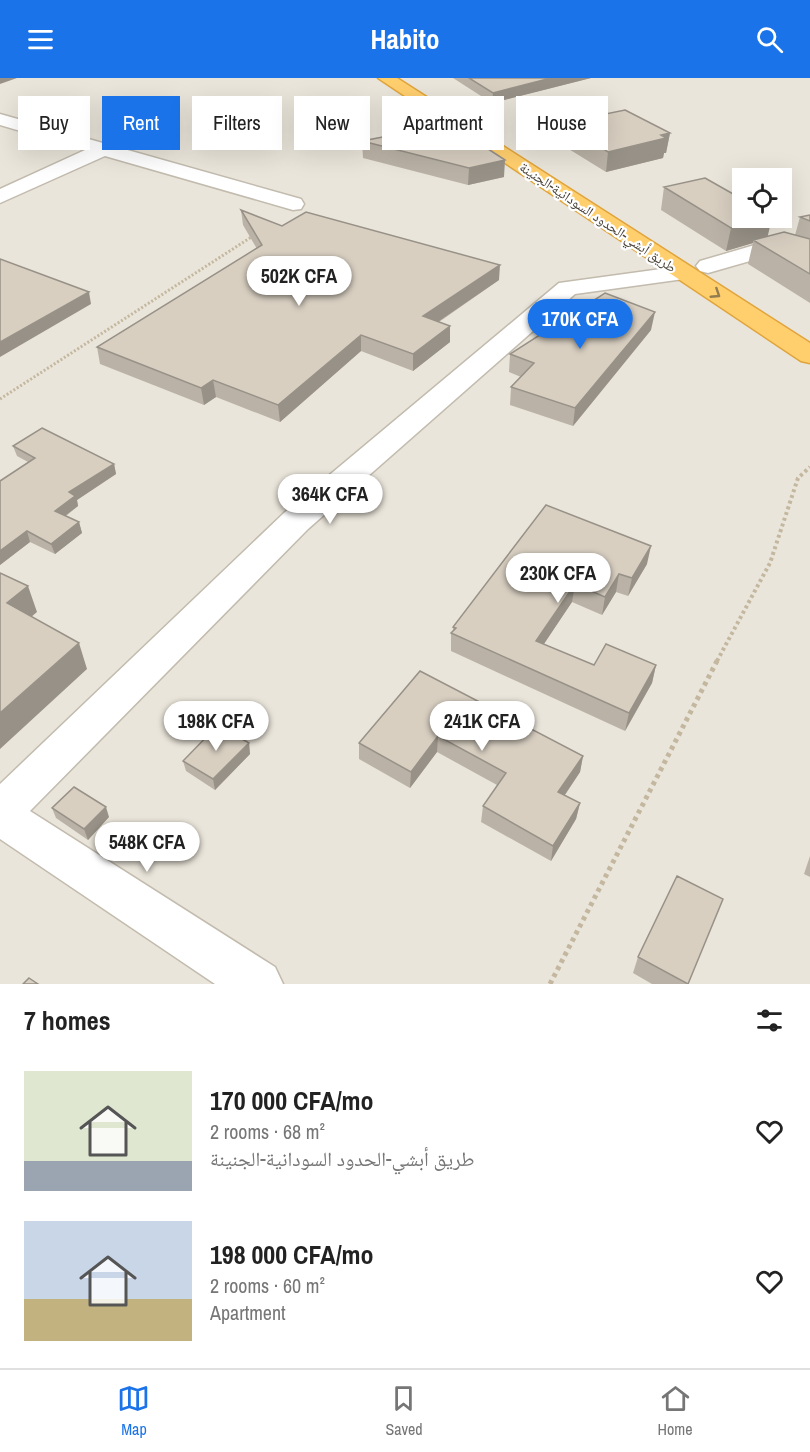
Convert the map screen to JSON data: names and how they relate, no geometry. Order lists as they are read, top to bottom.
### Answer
{
  "streets": {
    "highway": ["طريق أبشي-الحدود السودانية-الجنينة"]
  },
  "page": {
    "header": "Habito",
    "chip": [
      "Buy",
      "Rent",
      "Filters",
      "New",
      "Apartment",
      "House"
    ],
    "price": [
      "502K CFA",
      "170K CFA",
      "364K CFA",
      "230K CFA",
      "198K CFA",
      "241K CFA",
      "548K CFA"
    ],
    "heading": "7 homes",
    "list": [
      {
        "name": "170 000 CFA/mo",
        "note": "2 rooms · 68 m² · طريق أبشي-الحدود السودانية-الجنينة"
      },
      {
        "name": "198 000 CFA/mo",
        "note": "2 rooms · 60 m² · Apartment"
      }
    ],
    "tabs": ["Map", "Saved", "Home"]
  }
}
